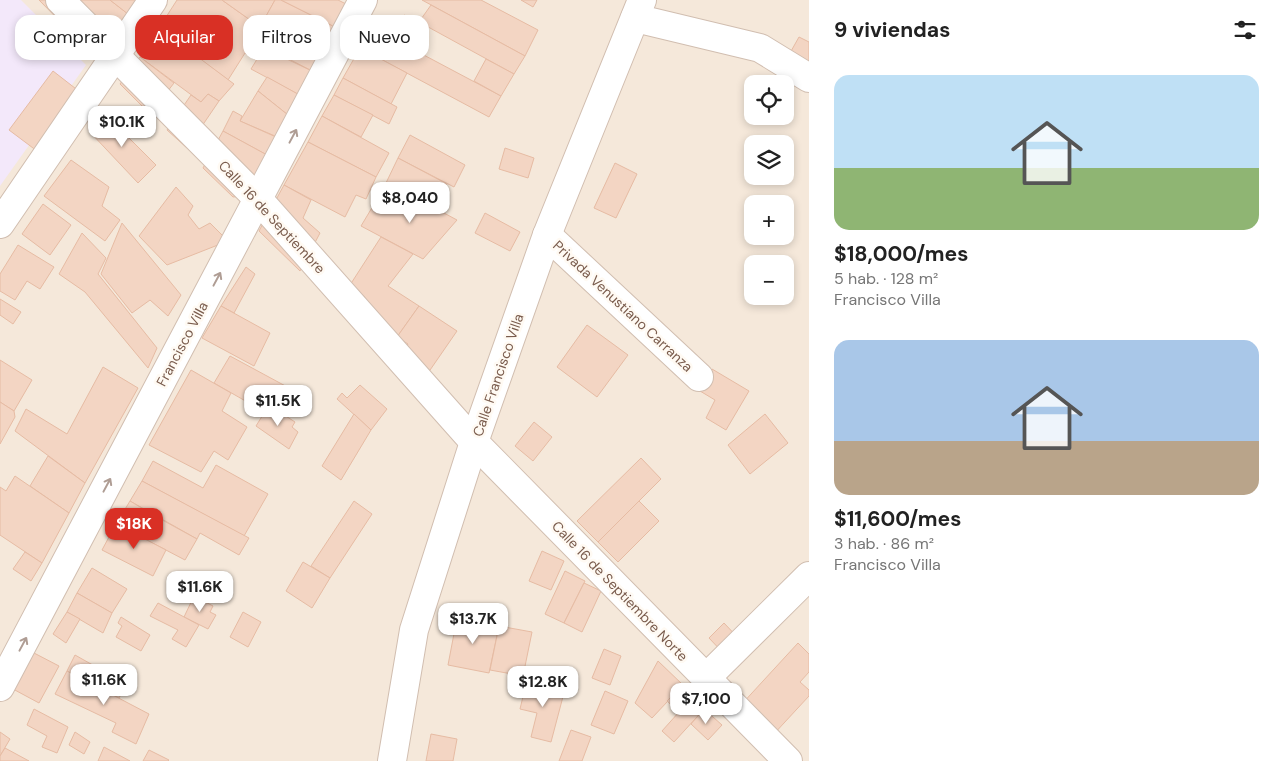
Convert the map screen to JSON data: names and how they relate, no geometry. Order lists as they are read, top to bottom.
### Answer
{
  "streets": {
    "street": [
      "Calle 16 de Septiembre",
      "Privada Venustiano Carranza",
      "Francisco Villa",
      "Calle Francisco Villa",
      "Calle 16 de Septiembre Norte"
    ]
  },
  "crossings": [
    ["Calle 16 de Septiembre", "Francisco Villa"],
    ["Calle 16 de Septiembre", "Calle Francisco Villa"],
    ["Calle 16 de Septiembre", "Calle 16 de Septiembre Norte"],
    ["Privada Venustiano Carranza", "Calle Francisco Villa"],
    ["Calle Francisco Villa", "Calle 16 de Septiembre Norte"]
  ],
  "page": {
    "heading": "9 viviendas",
    "chip": [
      "Comprar",
      "Alquilar",
      "Filtros",
      "Nuevo"
    ],
    "list": [
      {
        "name": "$18,000/mes",
        "note": "5 hab. · 128 m² · Francisco Villa"
      },
      {
        "name": "$11,600/mes",
        "note": "3 hab. · 86 m² · Francisco Villa"
      }
    ],
    "map_buttons": ["+", "−"],
    "price": [
      "$10.1K",
      "$8,040",
      "$11.5K",
      "$18K",
      "$11.6K",
      "$13.7K",
      "$11.6K",
      "$12.8K",
      "$7,100"
    ]
  }
}
